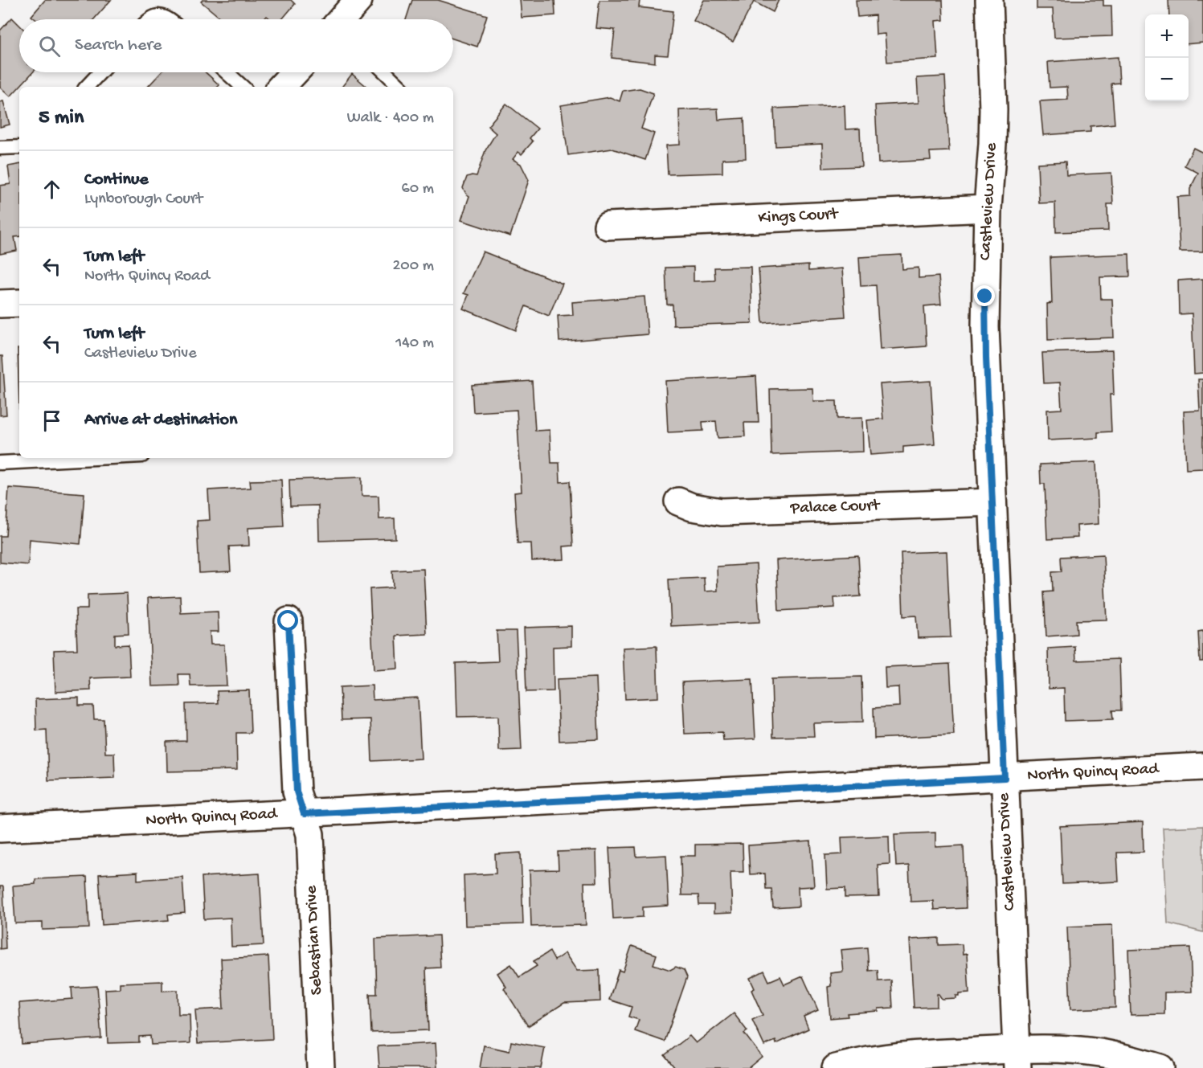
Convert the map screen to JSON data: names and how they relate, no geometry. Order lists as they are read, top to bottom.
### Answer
{
  "streets": {
    "street": [
      "Castleview Drive",
      "Kings Court",
      "Palace Court",
      "North Quincy Road",
      "Sebastian Drive"
    ]
  },
  "crossings": [
    ["Castleview Drive", "Kings Court"],
    ["Castleview Drive", "Palace Court"],
    ["Castleview Drive", "North Quincy Road"],
    ["North Quincy Road", "Sebastian Drive"]
  ],
  "page": {
    "map_buttons": ["+", "−"],
    "search": "Search here",
    "heading": ["5 min", "Walk · 400 m"],
    "list": [
      ["Continue", "Lynborough Court", "60 m"],
      ["Turn left", "North Quincy Road", "200 m"],
      ["Turn left", "Castleview Drive", "140 m"],
      "Arrive at destination"
    ]
  }
}
